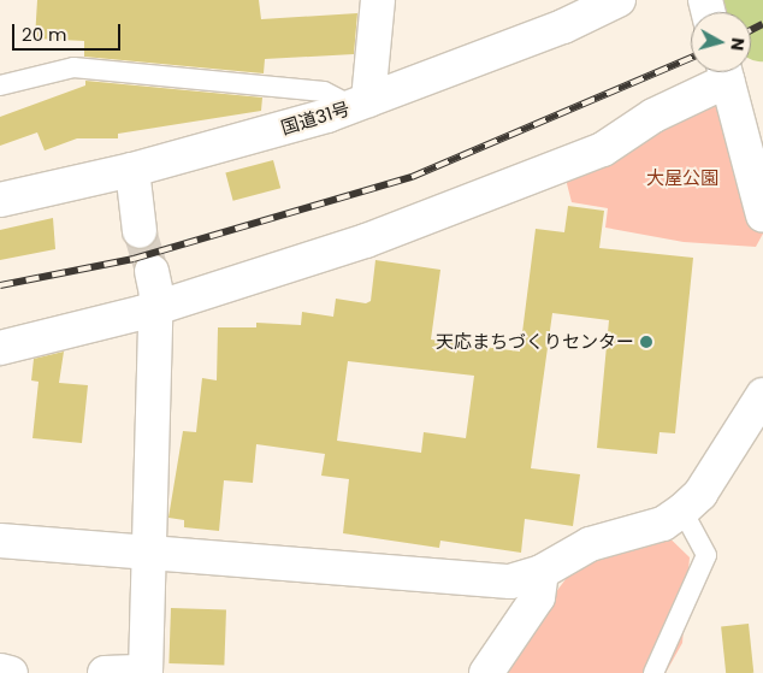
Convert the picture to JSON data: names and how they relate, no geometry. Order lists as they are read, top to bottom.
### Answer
{
  "streets": {
    "main road": ["国道31号"]
  },
  "parks": ["大屋公園"],
  "places": ["天応まちづくりセンター"],
  "scale_bar": "20 m",
  "north": "right"
}
